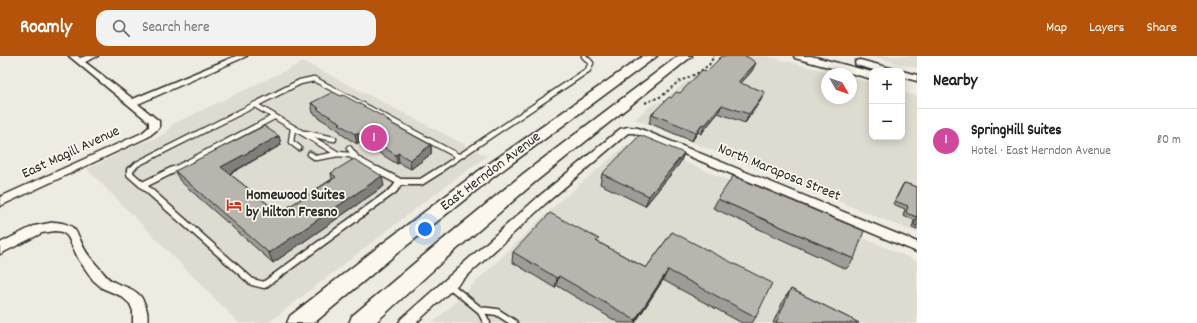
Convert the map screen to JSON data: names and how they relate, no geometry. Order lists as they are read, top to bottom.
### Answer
{
  "streets": {
    "main road": ["East Herndon Avenue"],
    "street": ["East Magill Avenue", "North Maraposa Street"]
  },
  "places": {
    "hotel": ["Homewood Suites by Hilton Fresno"]
  },
  "north": "bottom right",
  "page": {
    "header": "Roamly",
    "search": "Search here",
    "nav": ["Map", "Layers", "Share"],
    "heading": "Nearby",
    "map_buttons": ["+", "−"],
    "list": [
      {
        "mark": "1",
        "name": "SpringHill Suites",
        "note": "Hotel · East Herndon Avenue",
        "value": "80 m"
      }
    ],
    "pins": "1"
  }
}
